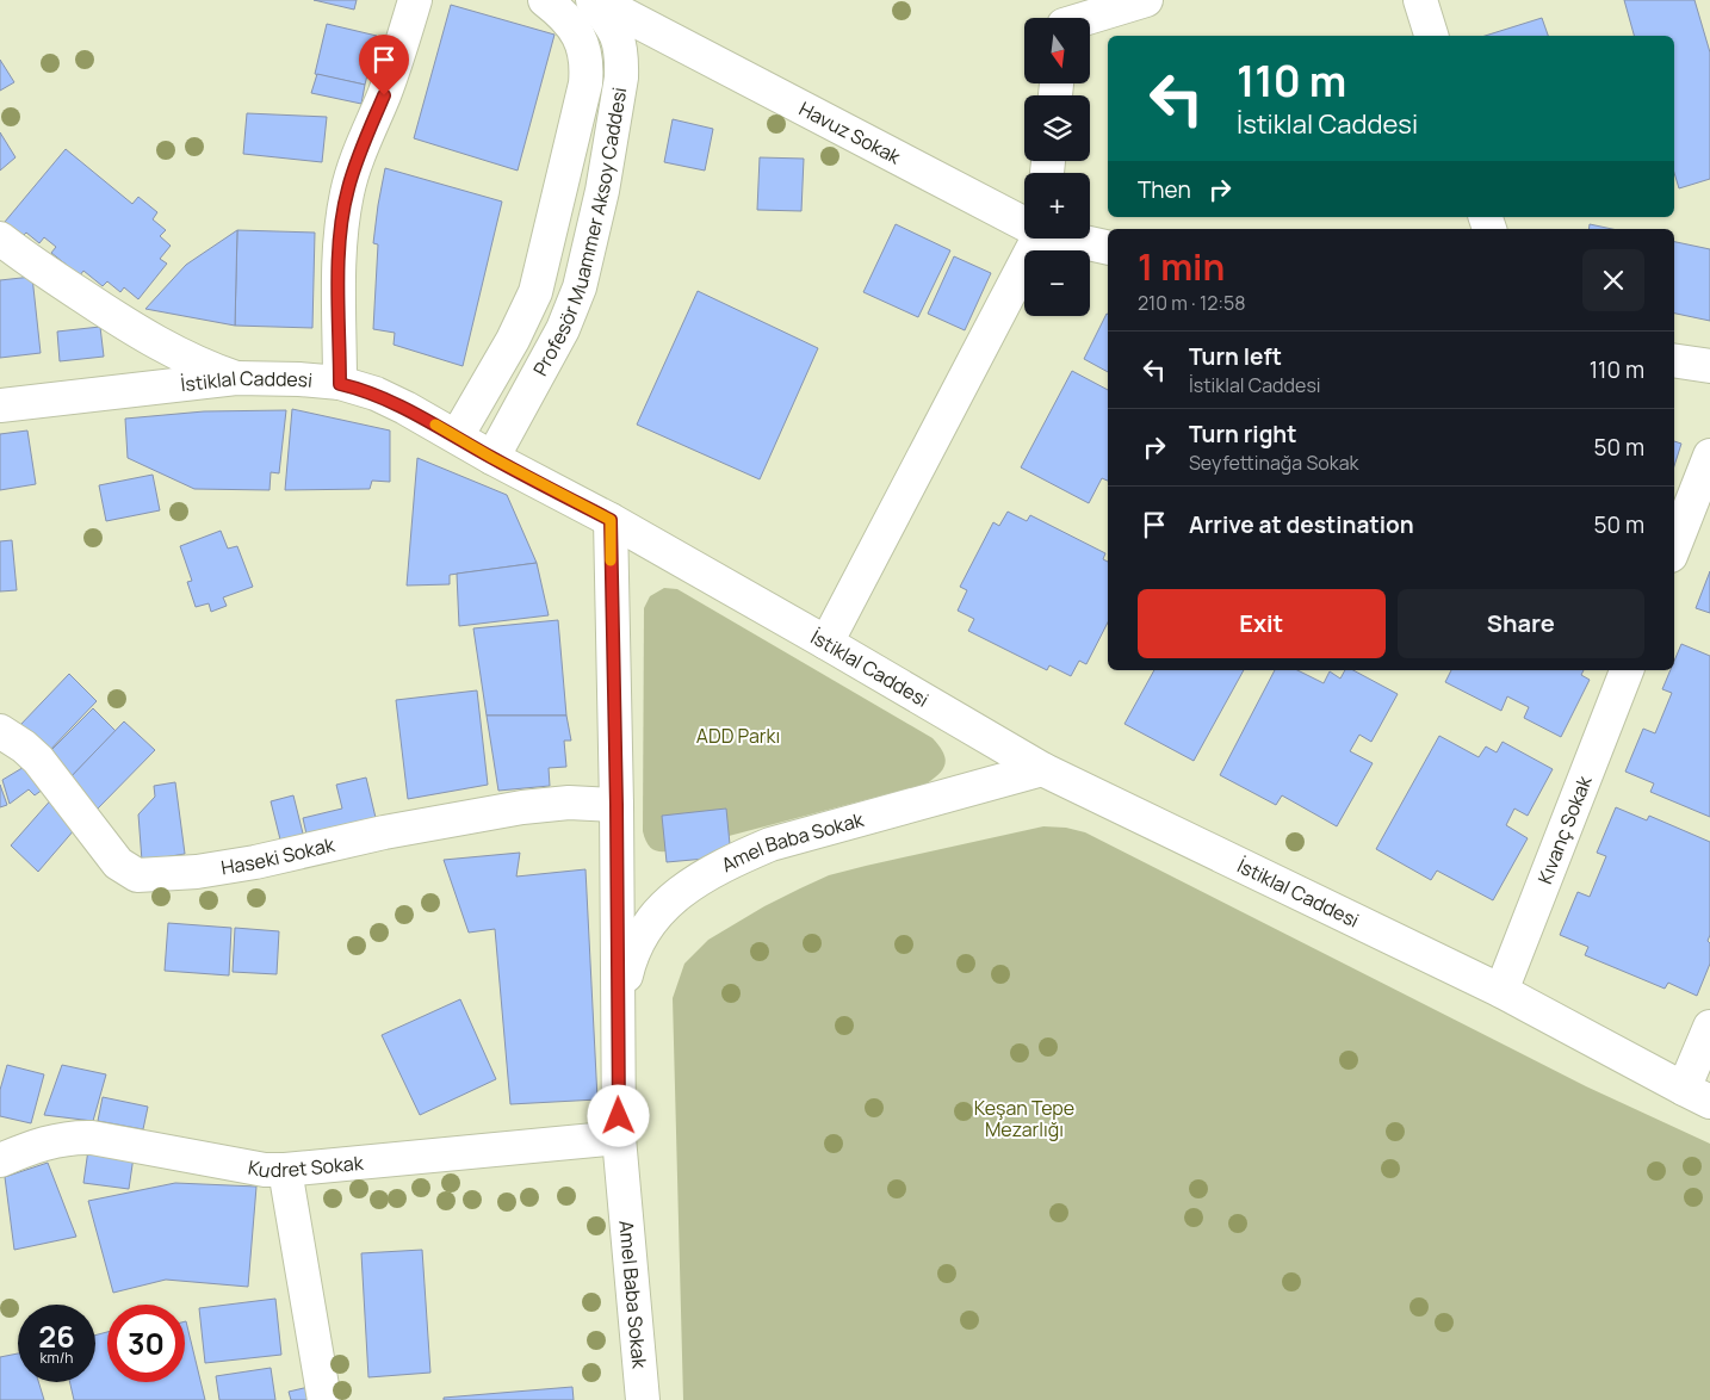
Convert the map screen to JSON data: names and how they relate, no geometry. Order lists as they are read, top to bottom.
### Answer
{
  "streets": {
    "street": [
      "Havuz Sokak",
      "Profesör Muammer Aksoy Caddesi",
      "İstiklal Caddesi",
      "Kıvanç Sokak",
      "Amel Baba Sokak",
      "Haseki Sokak",
      "Kudret Sokak"
    ]
  },
  "crossings": [
    ["Havuz Sokak", "Profesör Muammer Aksoy Caddesi"],
    ["Profesör Muammer Aksoy Caddesi", "İstiklal Caddesi"],
    ["İstiklal Caddesi", "Kıvanç Sokak"],
    ["İstiklal Caddesi", "Amel Baba Sokak"],
    ["Amel Baba Sokak", "Haseki Sokak"],
    ["Amel Baba Sokak", "Kudret Sokak"]
  ],
  "parks": ["ADD Parkı", "Keşan Tepe Mezarlığı"],
  "north": "bottom",
  "page": {
    "map_buttons": ["+", "−"],
    "turn": ["110 m", "İstiklal Caddesi"],
    "then": "Then",
    "heading": ["1 min", "210 m · 12:58"],
    "list": [
      {
        "name": "Turn left",
        "note": "İstiklal Caddesi",
        "value": "110 m"
      },
      {
        "name": "Turn right",
        "note": "Seyfettinağa Sokak",
        "value": "50 m"
      },
      {
        "name": "Arrive at destination",
        "value": "50 m"
      }
    ],
    "buttons": ["Exit", "Share"],
    "speed": "26 km/h",
    "limit": "30"
  }
}
